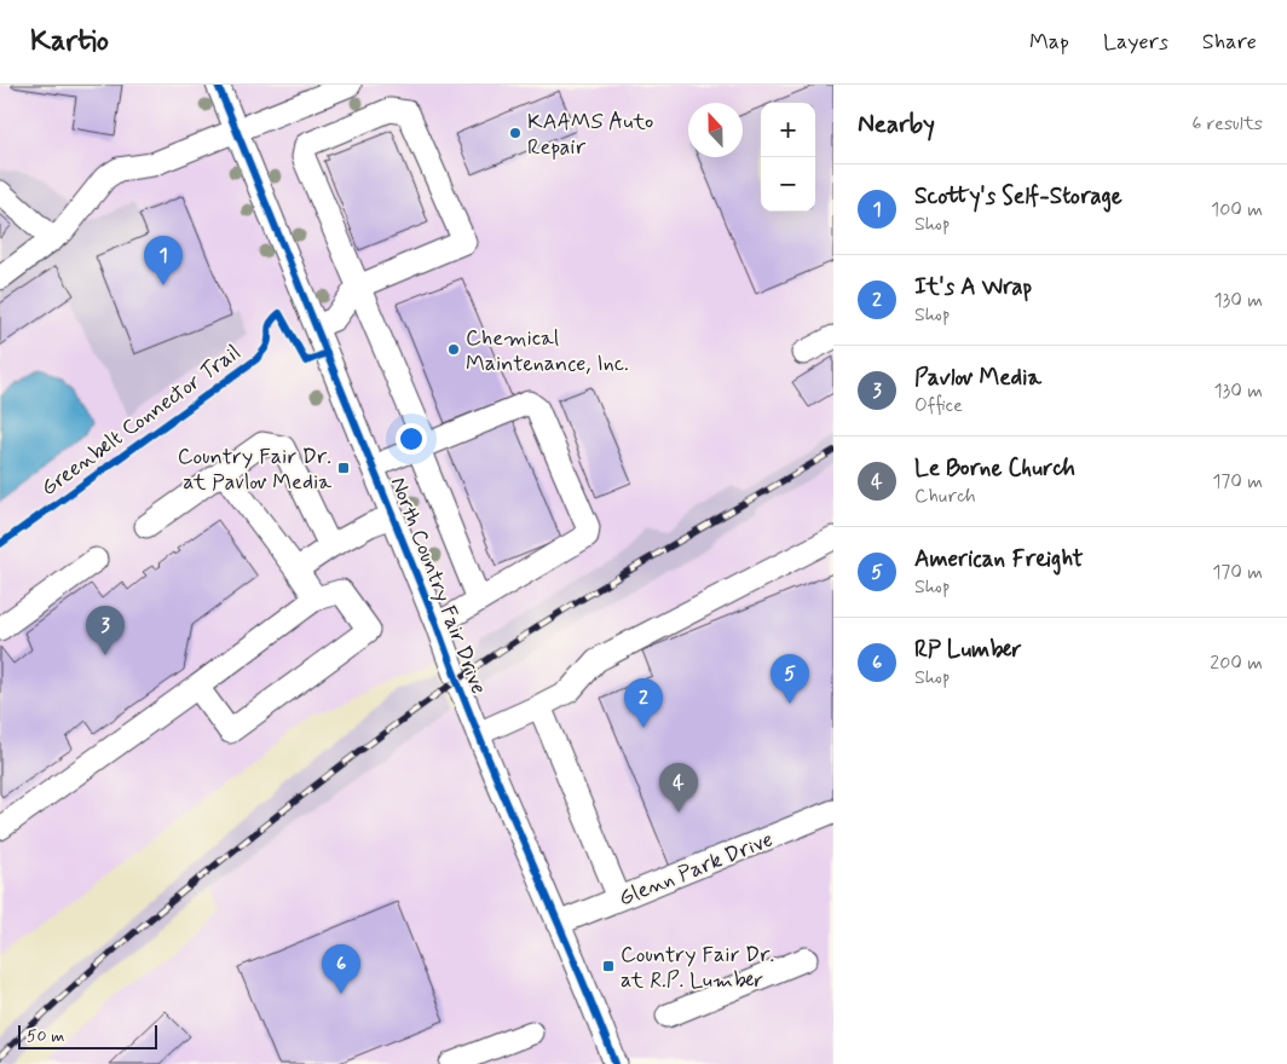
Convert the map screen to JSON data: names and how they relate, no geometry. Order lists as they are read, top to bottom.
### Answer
{
  "streets": {
    "street": ["North Country Fair Drive", "Glenn Park Drive"],
    "cycle path": ["Greenbelt Connector Trail"]
  },
  "crossings": [
    ["North Country Fair Drive", "Glenn Park Drive"]
  ],
  "places": {
    "other": ["KAAMS Auto Repair", "Chemical Maintenance, Inc."],
    "transit": ["Country Fair Dr. at Pavlov Media", "Country Fair Dr. at R.P. Lumber"]
  },
  "scale_bar": "50 m",
  "north": "top",
  "page": {
    "header": "Kartio",
    "nav": ["Map", "Layers", "Share"],
    "heading": ["Nearby", "6 results"],
    "map_buttons": ["+", "−"],
    "list": [
      {
        "mark": "1",
        "name": "Scotty's Self-Storage",
        "note": "Shop",
        "value": "100 m"
      },
      {
        "mark": "2",
        "name": "It's A Wrap",
        "note": "Shop",
        "value": "130 m"
      },
      {
        "mark": "3",
        "name": "Pavlov Media",
        "note": "Office",
        "value": "130 m"
      },
      {
        "mark": "4",
        "name": "Le Borne Church",
        "note": "Church",
        "value": "170 m"
      },
      {
        "mark": "5",
        "name": "American Freight",
        "note": "Shop",
        "value": "170 m"
      },
      {
        "mark": "6",
        "name": "RP Lumber",
        "note": "Shop",
        "value": "200 m"
      }
    ],
    "pins": [
      "1",
      "3",
      "5",
      "2",
      "4",
      "6"
    ],
    "scale": "50 m"
  }
}
